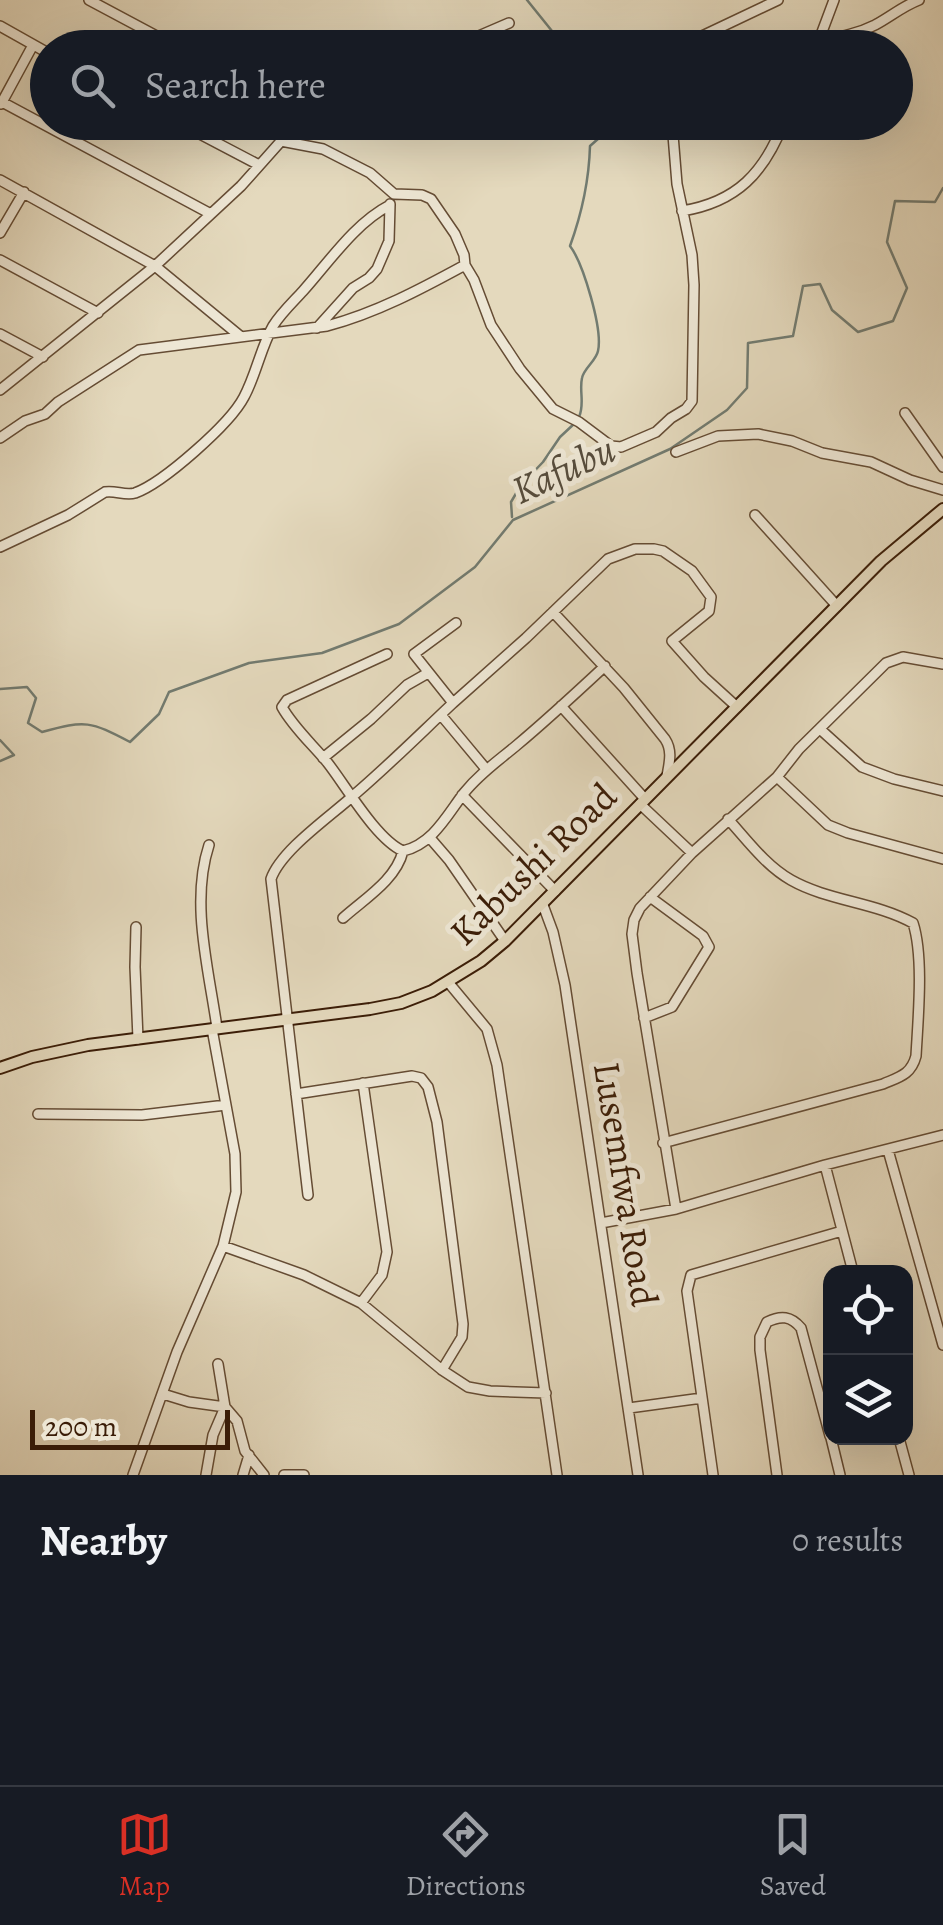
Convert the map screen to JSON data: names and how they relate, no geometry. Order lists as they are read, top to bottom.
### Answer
{
  "streets": {
    "main road": ["Kabushi Road"],
    "street": ["Lusemfwa Road"]
  },
  "crossings": [
    ["Kabushi Road", "Lusemfwa Road"]
  ],
  "water": ["Kafubu"],
  "scale_bar": "200 m",
  "page": {
    "search": "Search here",
    "scale": "200 m",
    "heading": ["Nearby", "0 results"],
    "nav": ["Map", "Directions", "Saved"]
  }
}
